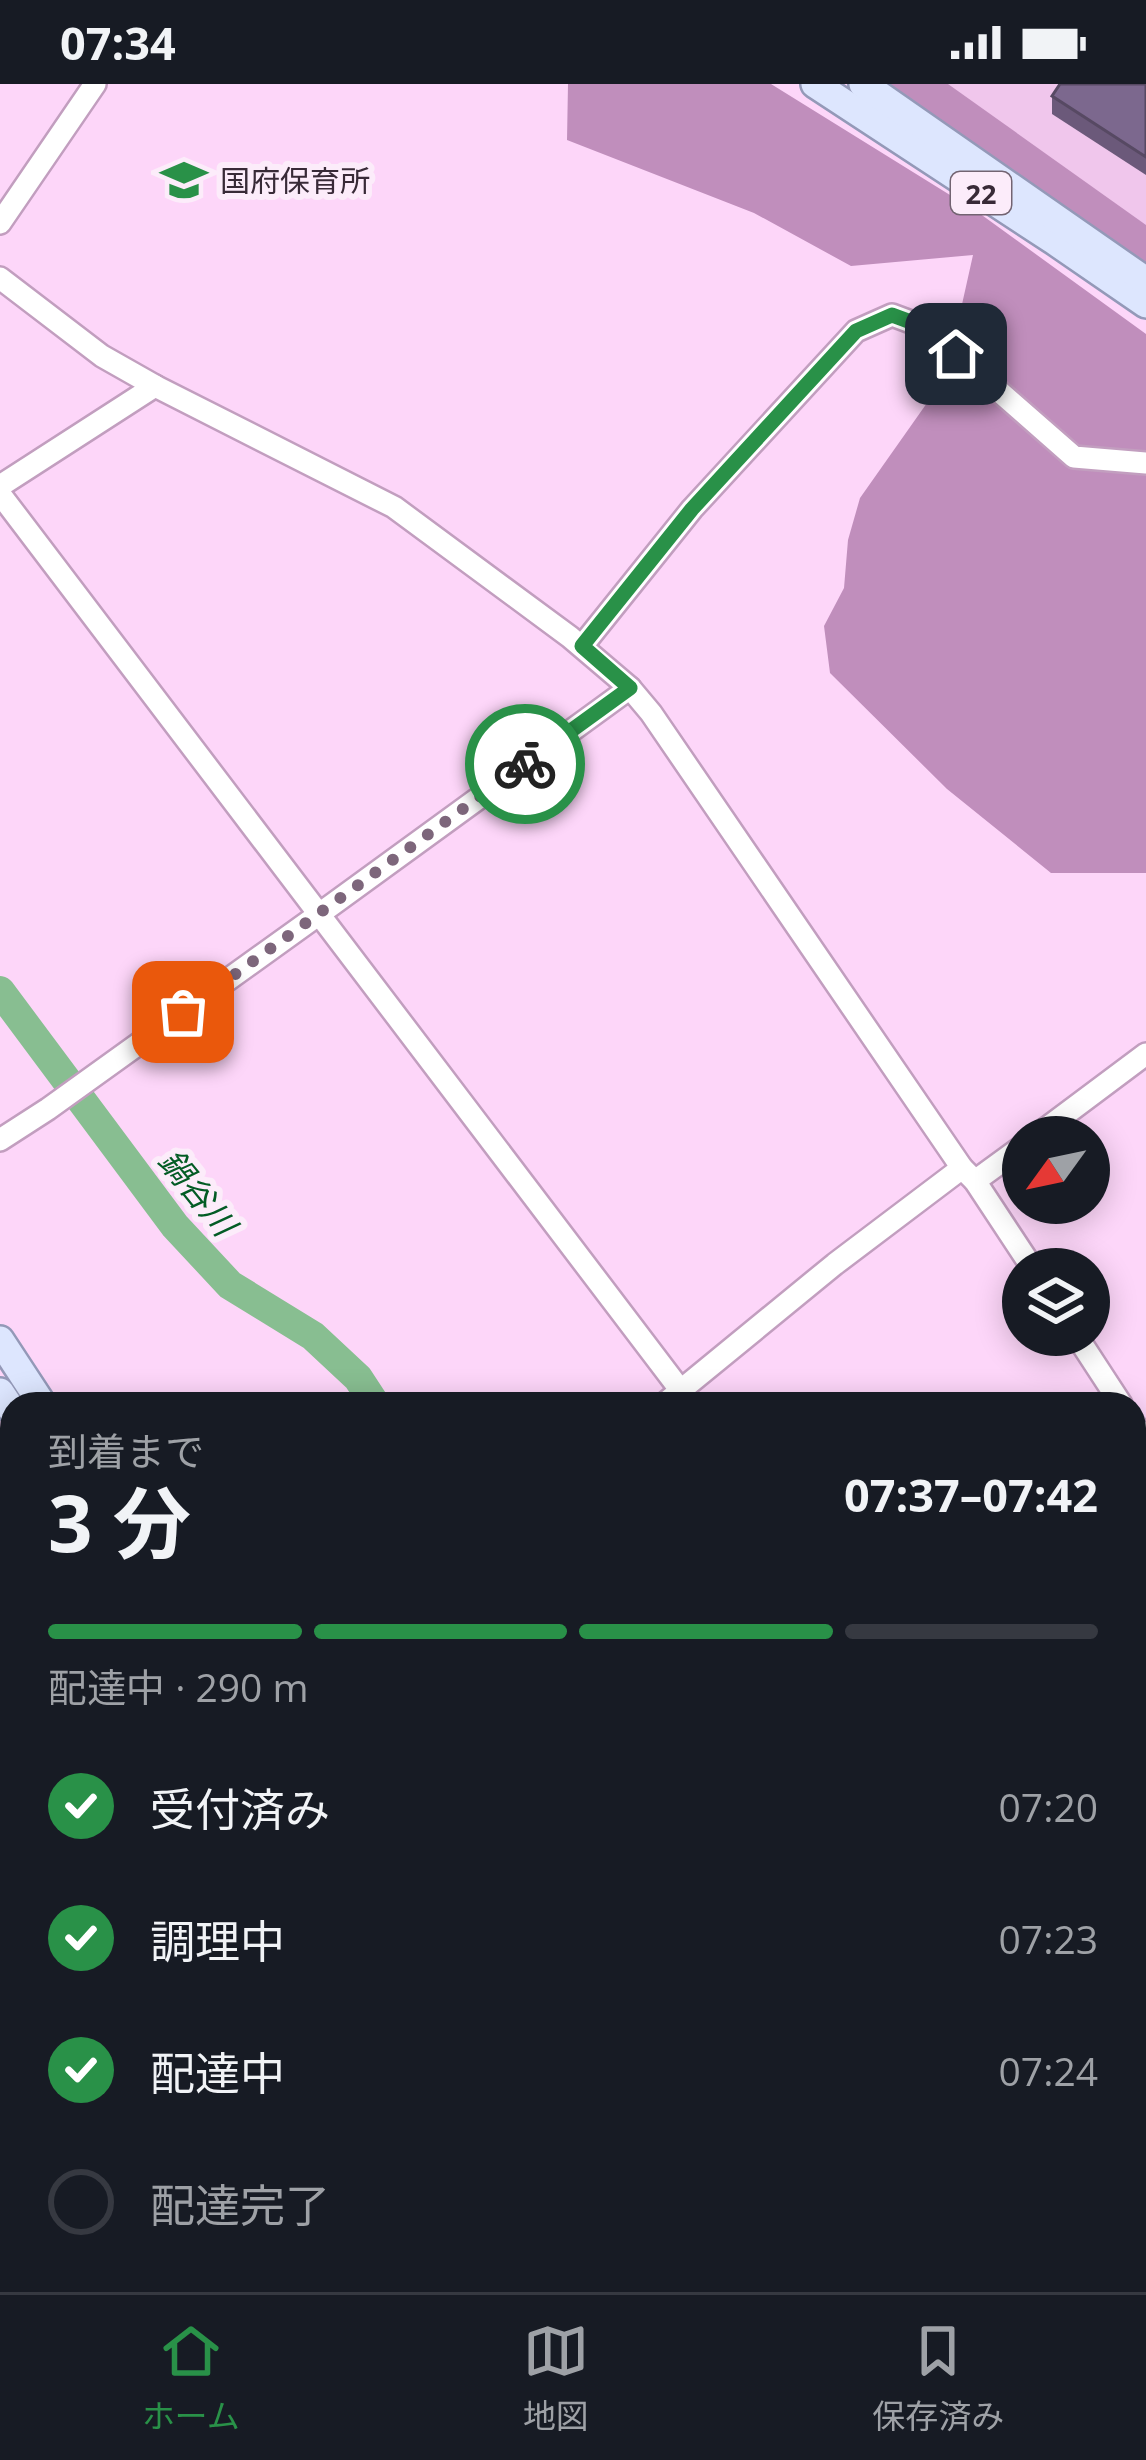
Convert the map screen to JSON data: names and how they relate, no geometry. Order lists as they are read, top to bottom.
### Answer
{
  "streets": {
    "main road": ["22"]
  },
  "water": ["鍋谷川"],
  "places": {
    "school or university": ["国府保育所"]
  },
  "north": "bottom left",
  "page": {
    "status": "07:34",
    "heading": ["3 分", "到着まで", "07:37–07:42"],
    "bar": "配達中 · 290 m",
    "list": [
      ["受付済み", "07:20"],
      ["調理中", "07:23"],
      ["配達中", "07:24"],
      "配達完了"
    ],
    "tabs": ["ホーム", "地図", "保存済み"]
  }
}
